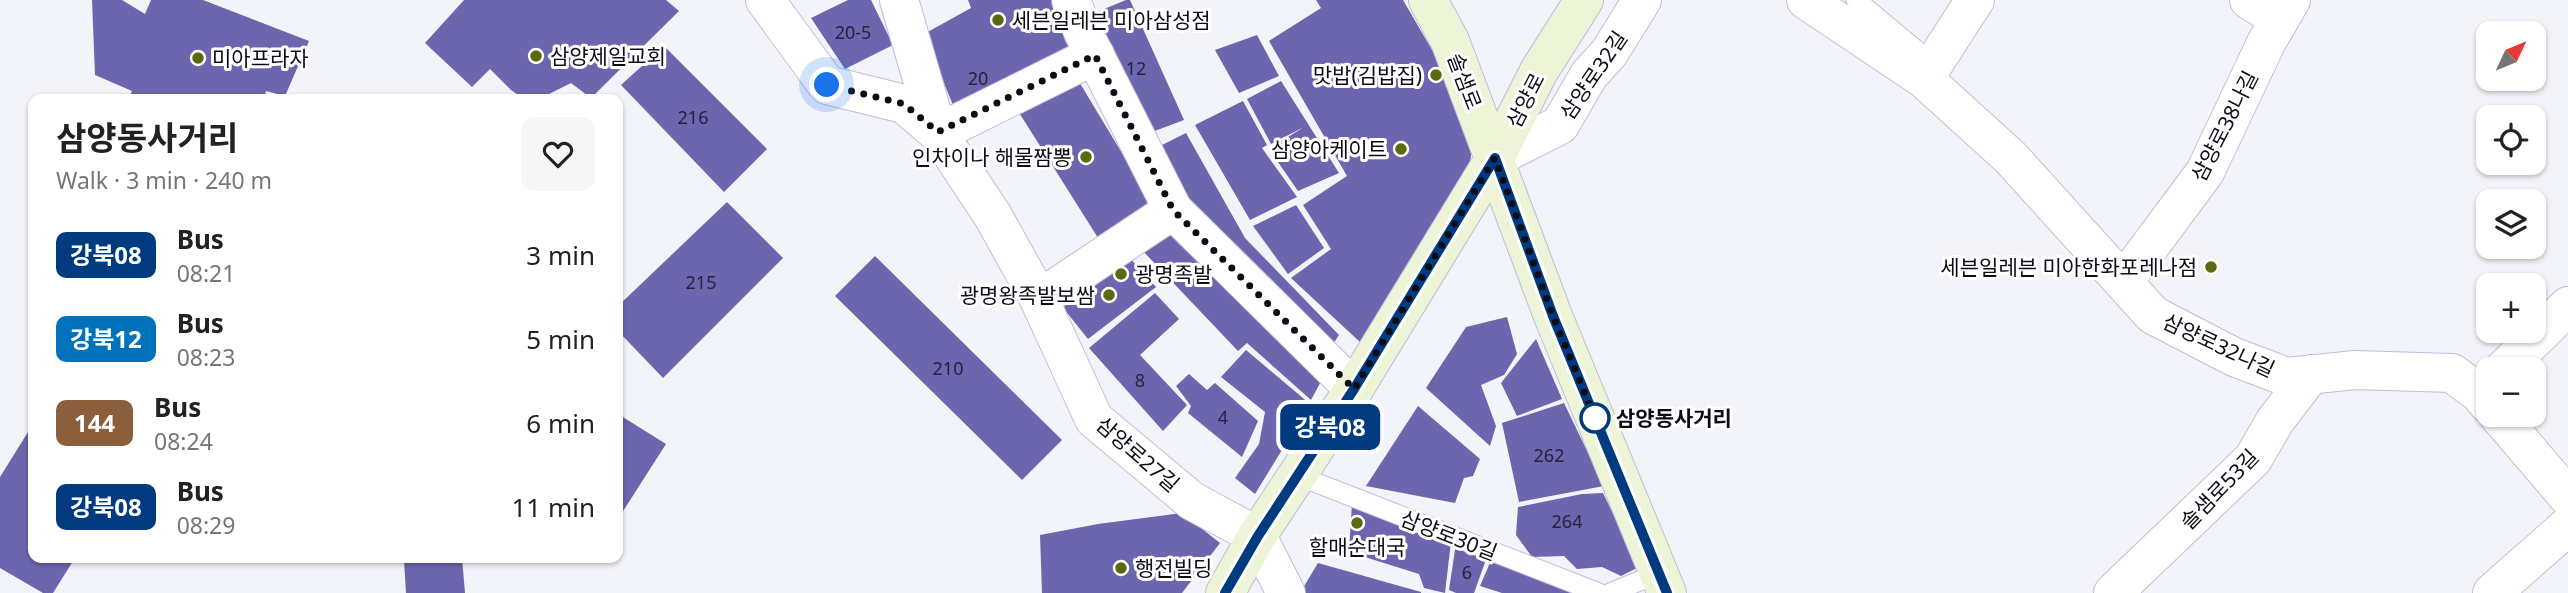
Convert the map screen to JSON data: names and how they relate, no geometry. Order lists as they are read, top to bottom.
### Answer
{
  "streets": {
    "main road": ["솔샘로", "삼양로"],
    "street": [
      "삼양로32길",
      "삼양로38나길",
      "삼양로32나길",
      "삼양로27길",
      "솔샘로53길"
    ],
    "lane": ["삼양로30길"]
  },
  "crossings": [
    ["삼양로32길", "솔샘로"],
    ["삼양로32길", "삼양로"],
    ["솔샘로", "삼양로"],
    ["삼양로", "삼양로27길"],
    ["삼양로", "삼양로30길"],
    ["삼양로38나길", "삼양로32나길"],
    ["삼양로32나길", "솔샘로53길"]
  ],
  "places": [
    "세븐일레븐 미아삼성점",
    "삼양제일교회",
    "미아프라자",
    "맛밥(김밥집)",
    "삼양아케이트",
    "인차이나 해물짬뽕",
    "세븐일레븐 미아한화포레나점",
    "광명족발",
    "광명왕족발보쌈",
    "삼양동사거리",
    "할매순대국",
    "행전빌딩"
  ],
  "lines": ["bus line 강북08"],
  "house_numbers": [
    "20-5",
    "12",
    "20",
    "216",
    "215",
    "210",
    "8",
    "4",
    "262",
    "264",
    "6"
  ],
  "north": "top right",
  "page": {
    "on_map": "강북08",
    "map_buttons": ["+", "−"],
    "heading": ["삼양동사거리", "Walk · 3 min · 240 m"],
    "list": [
      {
        "mark": "강북08",
        "name": "Bus",
        "note": "08:21",
        "value": "3 min"
      },
      {
        "mark": "강북12",
        "name": "Bus",
        "note": "08:23",
        "value": "5 min"
      },
      {
        "mark": "144",
        "name": "Bus",
        "note": "08:24",
        "value": "6 min"
      },
      {
        "mark": "강북08",
        "name": "Bus",
        "note": "08:29",
        "value": "11 min"
      }
    ]
  }
}
